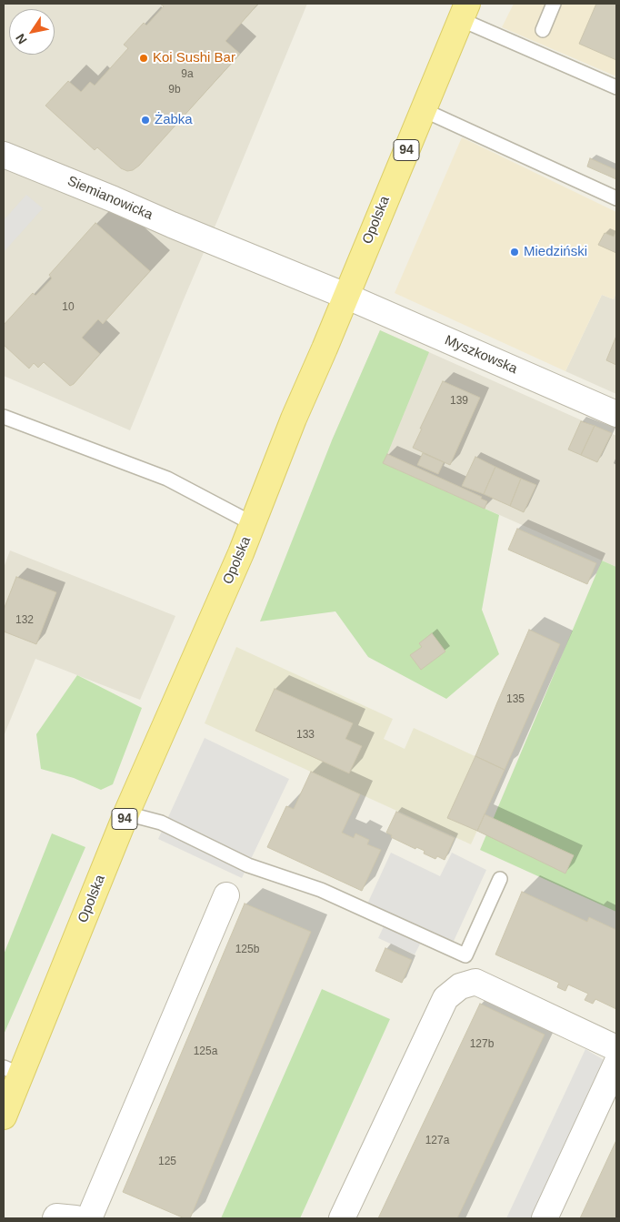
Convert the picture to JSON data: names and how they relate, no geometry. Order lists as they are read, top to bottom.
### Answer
{
  "streets": {
    "main road": ["94", "Opolska"],
    "street": ["Siemianowicka", "Myszkowska"]
  },
  "crossings": [
    ["Siemianowicka", "Opolska"],
    ["Siemianowicka", "Myszkowska"],
    ["Opolska", "Myszkowska"]
  ],
  "places": ["Koi Sushi Bar", "Żabka", "Miedziński"],
  "house_numbers": [
    "9a",
    "9b",
    "10",
    "139",
    "132",
    "135",
    "133",
    "125b",
    "127b",
    "125a",
    "127a",
    "125"
  ],
  "north": "bottom left"
}
